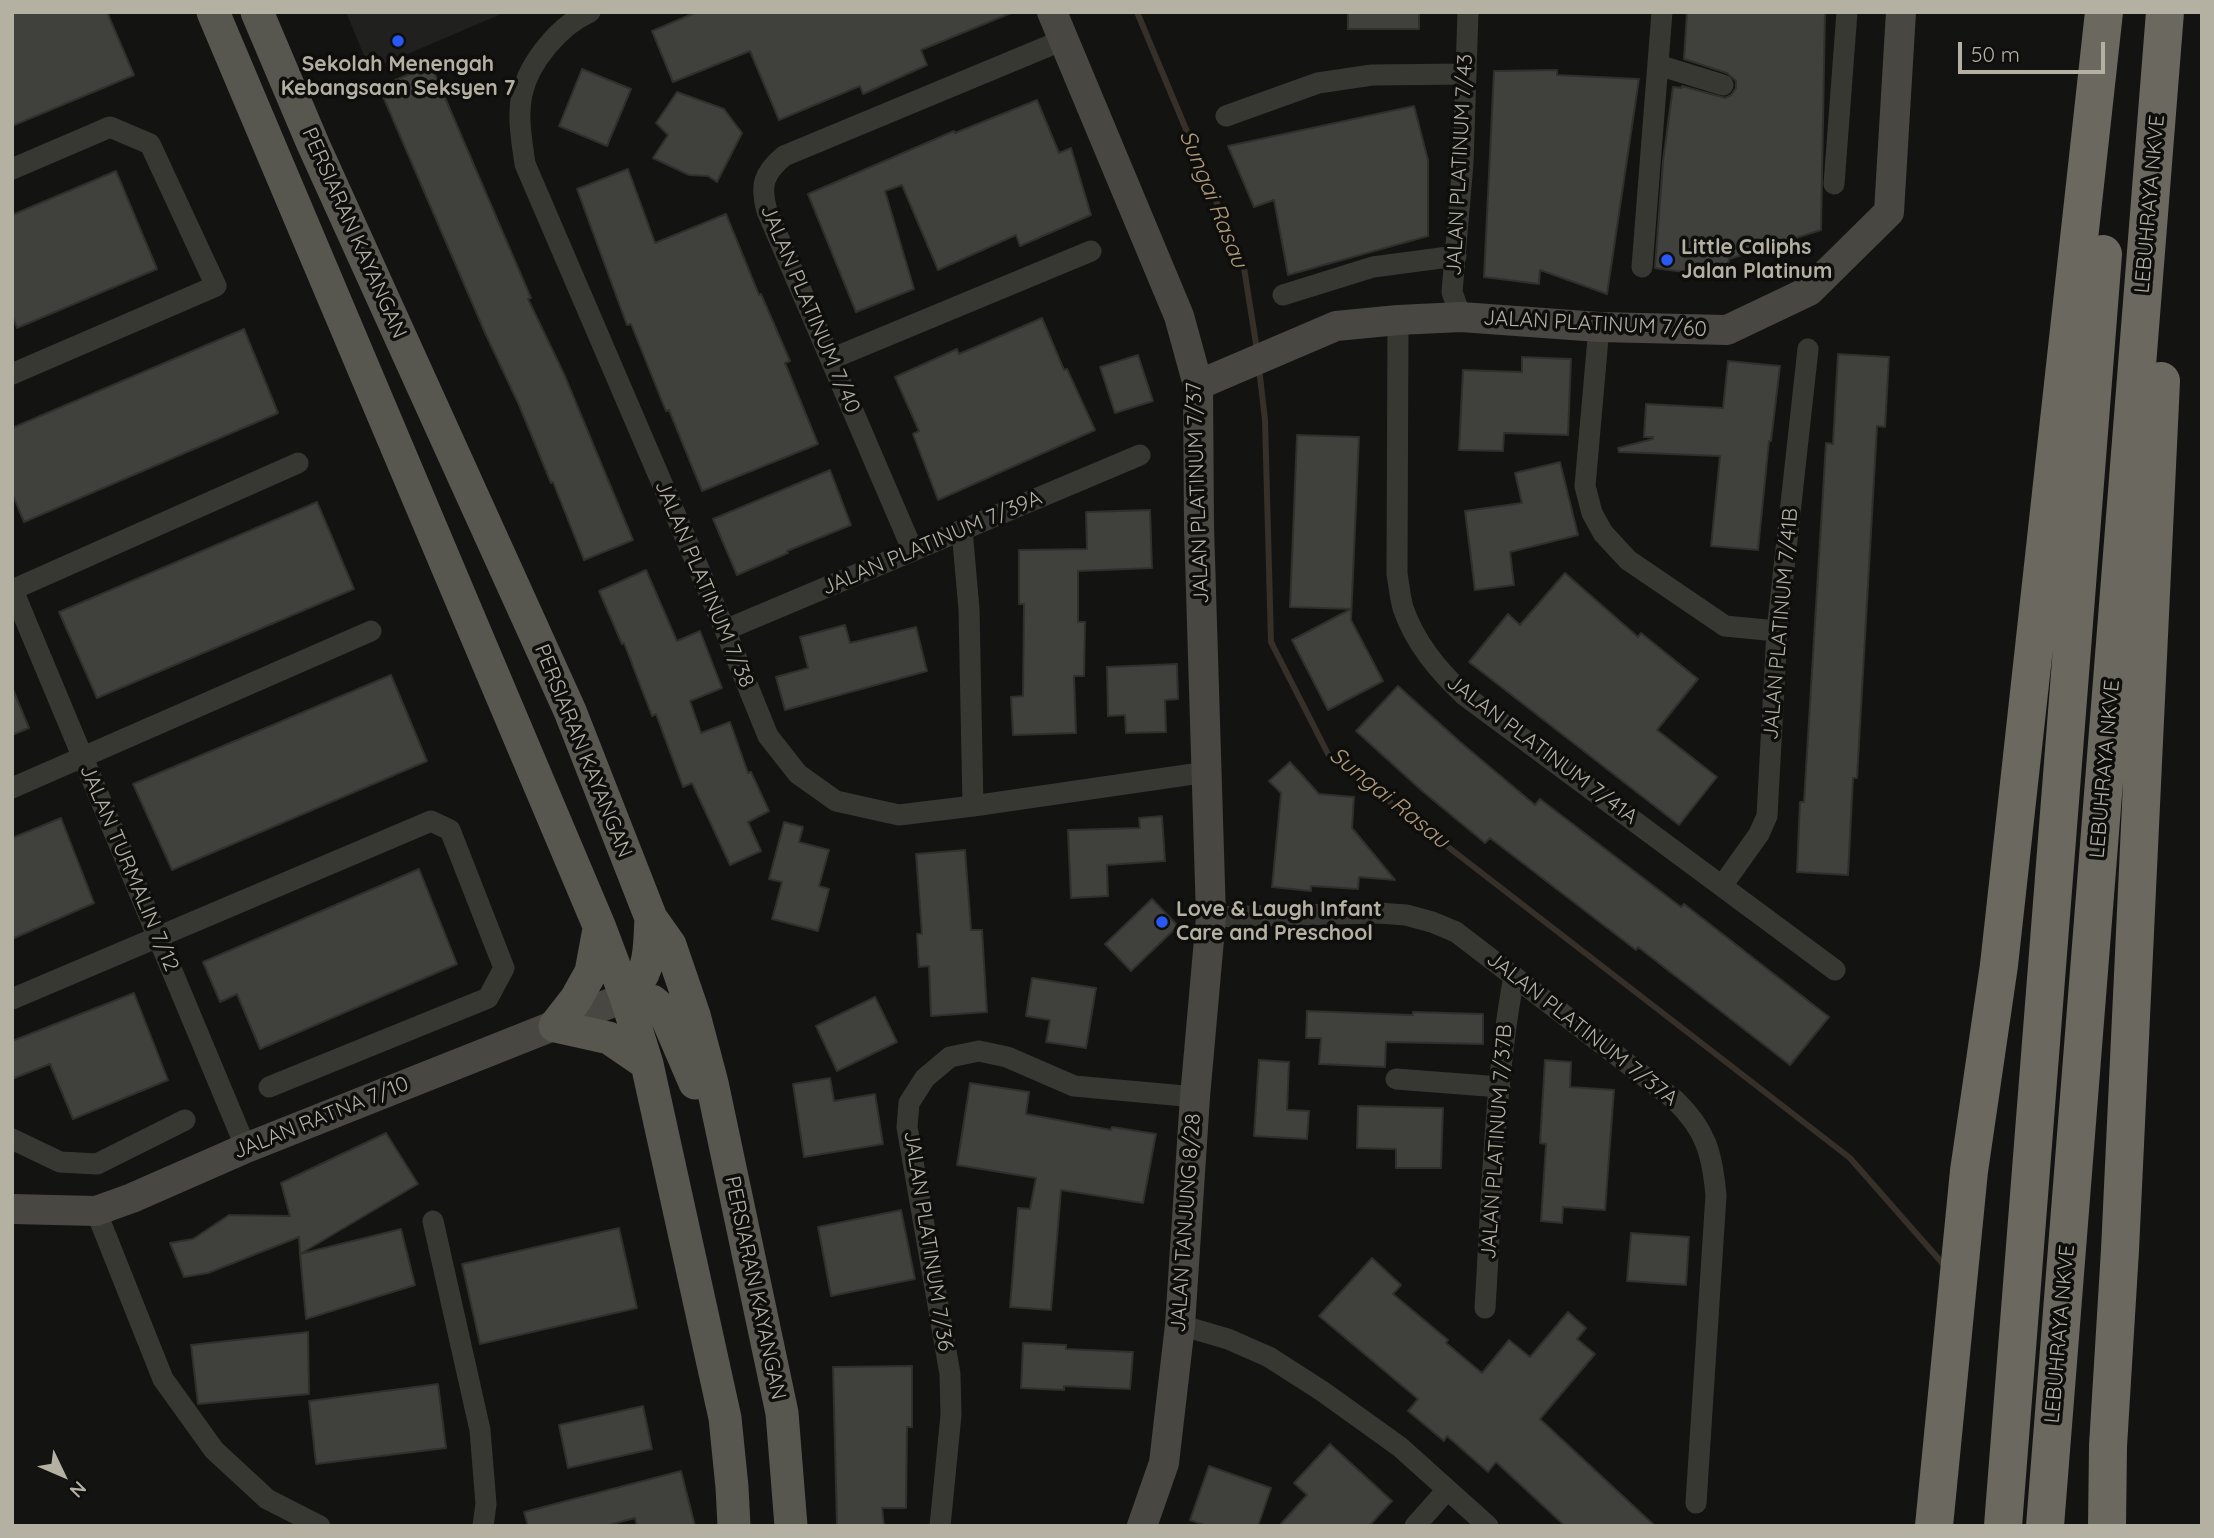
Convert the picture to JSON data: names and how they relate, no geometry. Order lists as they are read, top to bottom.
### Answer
{
  "streets": {
    "highway": ["LEBUHRAYA NKVE"],
    "main road": ["PERSIARAN KAYANGAN"],
    "street": [
      "JALAN PLATINUM 7/43",
      "JALAN PLATINUM 7/40",
      "JALAN PLATINUM 7/60",
      "JALAN PLATINUM 7/37",
      "JALAN PLATINUM 7/39A",
      "JALAN PLATINUM 7/38",
      "JALAN PLATINUM 7/41B",
      "JALAN PLATINUM 7/41A",
      "JALAN TURMALIN 7/12",
      "JALAN PLATINUM 7/37A",
      "JALAN RATNA 7/10",
      "JALAN PLATINUM 7/37B",
      "JALAN TANJUNG 8/28",
      "JALAN PLATINUM 7/36"
    ]
  },
  "crossings": [
    ["JALAN PLATINUM 7/43", "JALAN PLATINUM 7/60"],
    ["PERSIARAN KAYANGAN", "JALAN RATNA 7/10"],
    ["JALAN PLATINUM 7/40", "JALAN PLATINUM 7/37"],
    ["JALAN PLATINUM 7/40", "JALAN PLATINUM 7/39A"],
    ["JALAN PLATINUM 7/60", "JALAN PLATINUM 7/37"],
    ["JALAN PLATINUM 7/60", "JALAN PLATINUM 7/41A"],
    ["JALAN PLATINUM 7/37", "JALAN PLATINUM 7/38"],
    ["JALAN PLATINUM 7/37", "JALAN PLATINUM 7/37A"],
    ["JALAN PLATINUM 7/37", "JALAN TANJUNG 8/28"],
    ["JALAN PLATINUM 7/39A", "JALAN PLATINUM 7/38"],
    ["JALAN PLATINUM 7/41B", "JALAN PLATINUM 7/41A"],
    ["JALAN TURMALIN 7/12", "JALAN RATNA 7/10"],
    ["JALAN PLATINUM 7/37A", "JALAN PLATINUM 7/37B"],
    ["JALAN PLATINUM 7/37A", "JALAN TANJUNG 8/28"],
    ["JALAN TANJUNG 8/28", "JALAN PLATINUM 7/36"]
  ],
  "water": ["Sungai Rasau"],
  "places": ["Sekolah Menengah Kebangsaan Seksyen 7", "Little Caliphs Jalan Platinum", "Love & Laugh Infant Care and Preschool"],
  "scale_bar": "50 m",
  "north": "bottom right"
}
